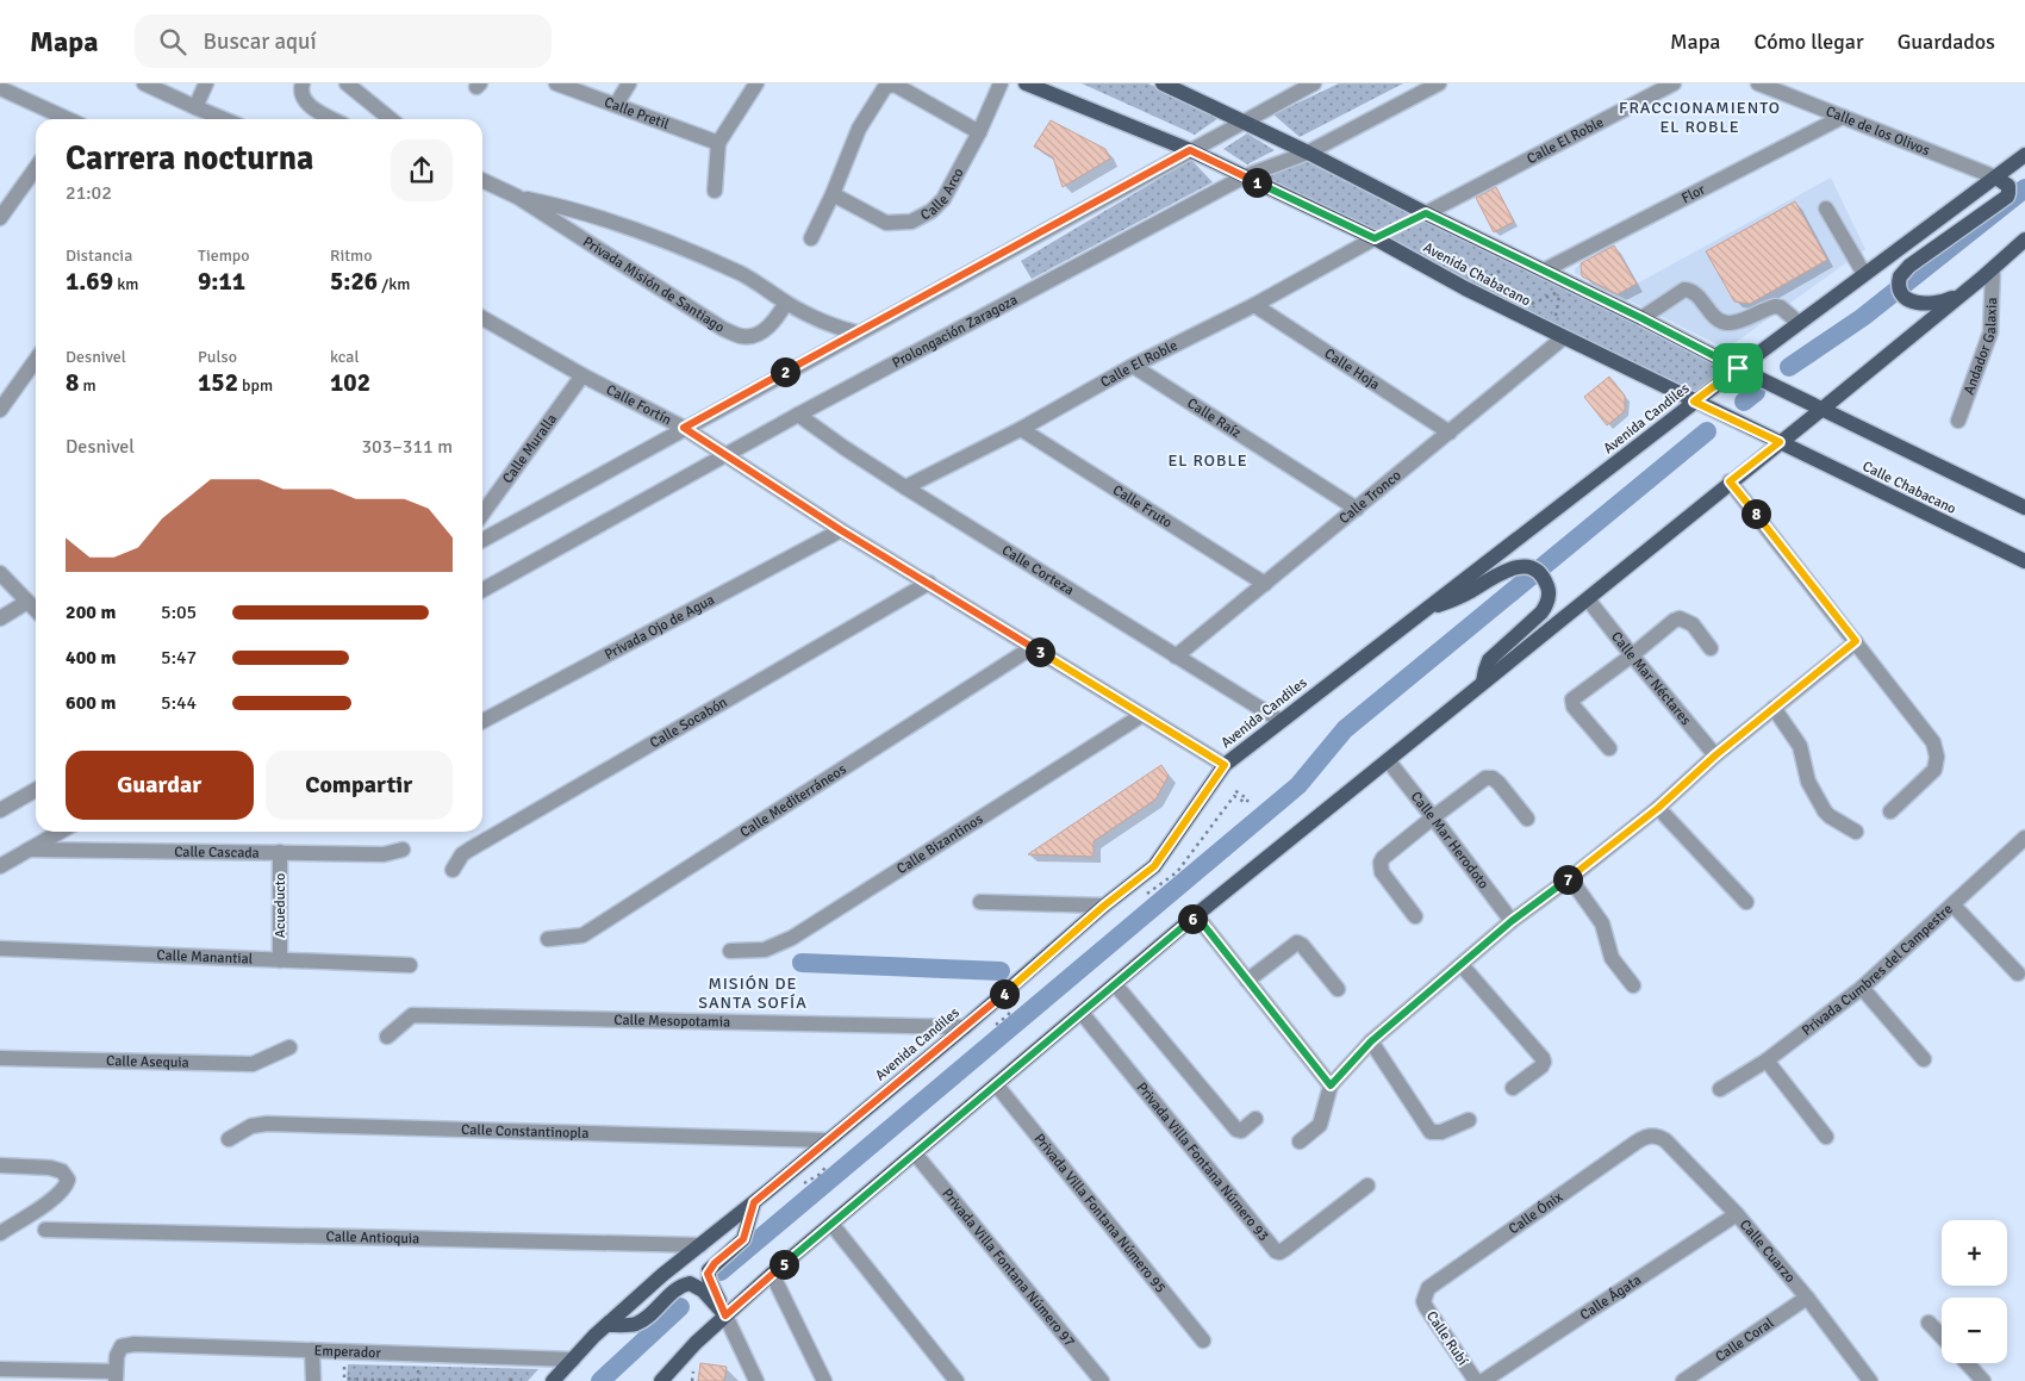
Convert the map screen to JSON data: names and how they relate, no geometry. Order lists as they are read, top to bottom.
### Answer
{
  "streets": {
    "main road": ["Avenida Chabacano", "Avenida Candiles", "Calle Chabacano"],
    "street": [
      "Calle Pretil",
      "Calle de los Olivos",
      "Calle El Roble",
      "Calle Arco",
      "Flor",
      "Privada Misión de Santiago",
      "Prolongación Zaragoza",
      "Andador Galaxia",
      "Calle Hoja",
      "Calle Fortín",
      "Calle Raíz",
      "Calle Muralla",
      "Calle Tronco",
      "Calle Fruto",
      "Calle Corteza",
      "Privada Ojo de Agua",
      "Calle Mar Néctares",
      "Calle Socabón",
      "Calle Mediterráneos",
      "Calle Mar Herodoto",
      "Calle Bizantinos",
      "Calle Cascada",
      "Acueducto",
      "Calle Manantial",
      "Privada Cumbres del Campestre",
      "Calle Mesopotamia",
      "Calle Asequia",
      "Calle Constantinopla",
      "Privada Villa Fontana Número 93",
      "Calle Ónix",
      "Privada Villa Fontana Número 95",
      "Calle Antioquia",
      "Calle Cuarzo",
      "Privada Villa Fontana Número 97",
      "Calle Ágata",
      "Calle Rubí",
      "Calle Coral",
      "Emperador"
    ]
  },
  "crossings": [
    ["Calle de los Olivos", "Flor"],
    ["Calle de los Olivos", "Avenida Candiles"],
    ["Calle El Roble", "Avenida Chabacano"],
    ["Calle El Roble", "Calle Hoja"],
    ["Calle El Roble", "Calle Raíz"],
    ["Calle El Roble", "Calle Fruto"],
    ["Calle El Roble", "Calle Corteza"],
    ["Flor", "Avenida Chabacano"],
    ["Avenida Chabacano", "Prolongación Zaragoza"],
    ["Avenida Chabacano", "Avenida Candiles"],
    ["Avenida Chabacano", "Calle Chabacano"],
    ["Avenida Chabacano", "Calle Tronco"],
    ["Prolongación Zaragoza", "Calle Fortín"],
    ["Prolongación Zaragoza", "Calle Corteza"],
    ["Calle Hoja", "Calle Tronco"],
    ["Calle Fortín", "Avenida Candiles"],
    ["Calle Fortín", "Calle Muralla"],
    ["Calle Fortín", "Privada Ojo de Agua"],
    ["Calle Fortín", "Calle Socabón"],
    ["Calle Fortín", "Calle Mediterráneos"],
    ["Calle Fortín", "Calle Bizantinos"],
    ["Calle Raíz", "Calle Tronco"],
    ["Avenida Candiles", "Calle Corteza"],
    ["Avenida Candiles", "Calle Mesopotamia"],
    ["Avenida Candiles", "Calle Constantinopla"],
    ["Avenida Candiles", "Calle Antioquia"],
    ["Avenida Candiles", "Emperador"],
    ["Calle Tronco", "Calle Fruto"],
    ["Calle Tronco", "Calle Corteza"],
    ["Calle Cascada", "Acueducto"],
    ["Acueducto", "Calle Manantial"],
    ["Calle Ónix", "Calle Cuarzo"],
    ["Calle Ónix", "Calle Rubí"],
    ["Calle Cuarzo", "Calle Ágata"],
    ["Calle Cuarzo", "Calle Coral"]
  ],
  "districts": ["FRACCIONAMIENTO EL ROBLE", "EL ROBLE", "MISIÓN DE SANTA SOFÍA"],
  "page": {
    "header": "Mapa",
    "search": "Buscar aquí",
    "nav": ["Mapa", "Cómo llegar", "Guardados"],
    "heading": ["Carrera nocturna", "21:02"],
    "pins": [
      "1",
      "2",
      "8",
      "3",
      "7",
      "6",
      "4",
      "5"
    ],
    "stats": [
      ["Distancia", "1.69 km"],
      ["Tiempo", "9:11"],
      ["Ritmo", "5:26 /km"],
      ["Desnivel", "8 m"],
      ["Pulso", "152 bpm"],
      ["kcal", "102"]
    ],
    "chart": ["Desnivel", "303–311 m"],
    "list": [
      {
        "name": "200 m",
        "note": "5:05"
      },
      {
        "name": "400 m",
        "note": "5:47"
      },
      {
        "name": "600 m",
        "note": "5:44"
      }
    ],
    "buttons": ["Guardar", "Compartir"],
    "map_buttons": ["+", "−"]
  }
}
